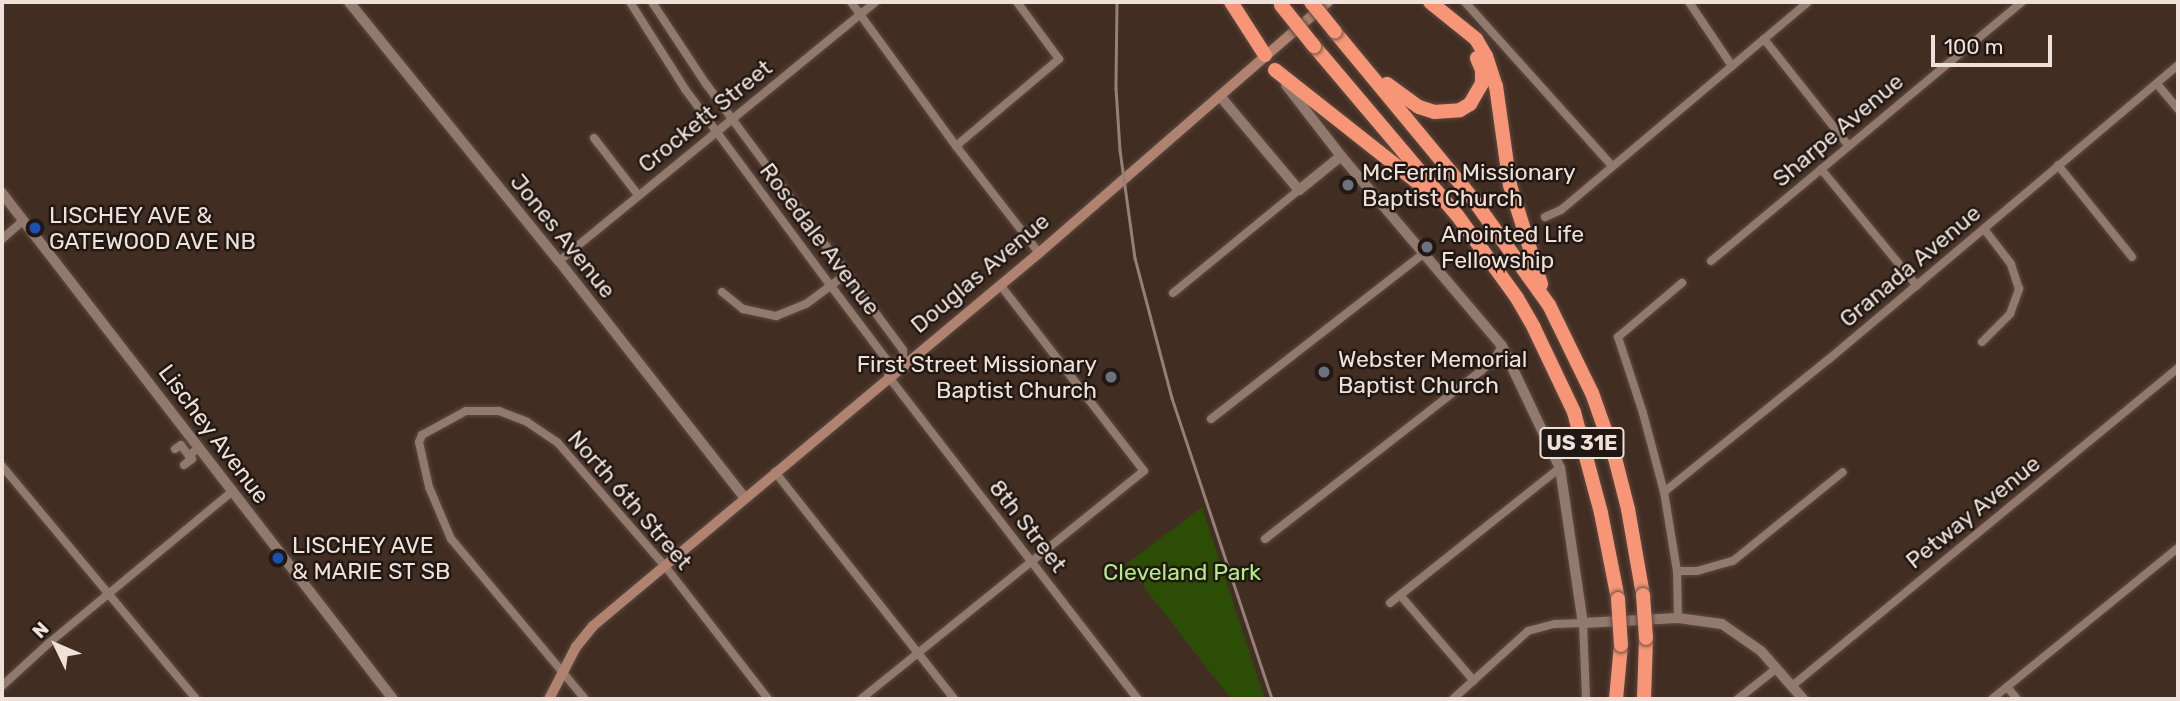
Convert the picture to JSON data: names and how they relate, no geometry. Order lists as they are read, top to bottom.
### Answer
{
  "streets": {
    "highway": ["US 31E"],
    "main road": ["Douglas Avenue"],
    "street": [
      "Crockett Street",
      "Sharpe Avenue",
      "Jones Avenue",
      "Rosedale Avenue",
      "Granada Avenue",
      "Lischey Avenue",
      "North 6th Street",
      "Petway Avenue",
      "8th Street"
    ]
  },
  "crossings": [
    ["Crockett Street", "Jones Avenue"],
    ["Crockett Street", "Rosedale Avenue"],
    ["Jones Avenue", "Douglas Avenue"],
    ["Rosedale Avenue", "Douglas Avenue"],
    ["Douglas Avenue", "North 6th Street"],
    ["Douglas Avenue", "8th Street"]
  ],
  "parks": ["Cleveland Park"],
  "places": [
    "McFerrin Missionary Baptist Church",
    "LISCHEY AVE & GATEWOOD AVE NB",
    "Anointed Life Fellowship",
    "Webster Memorial Baptist Church",
    "First Street Missionary Baptist Church",
    "LISCHEY AVE & MARIE ST SB"
  ],
  "scale_bar": "100 m",
  "north": "top left"
}
